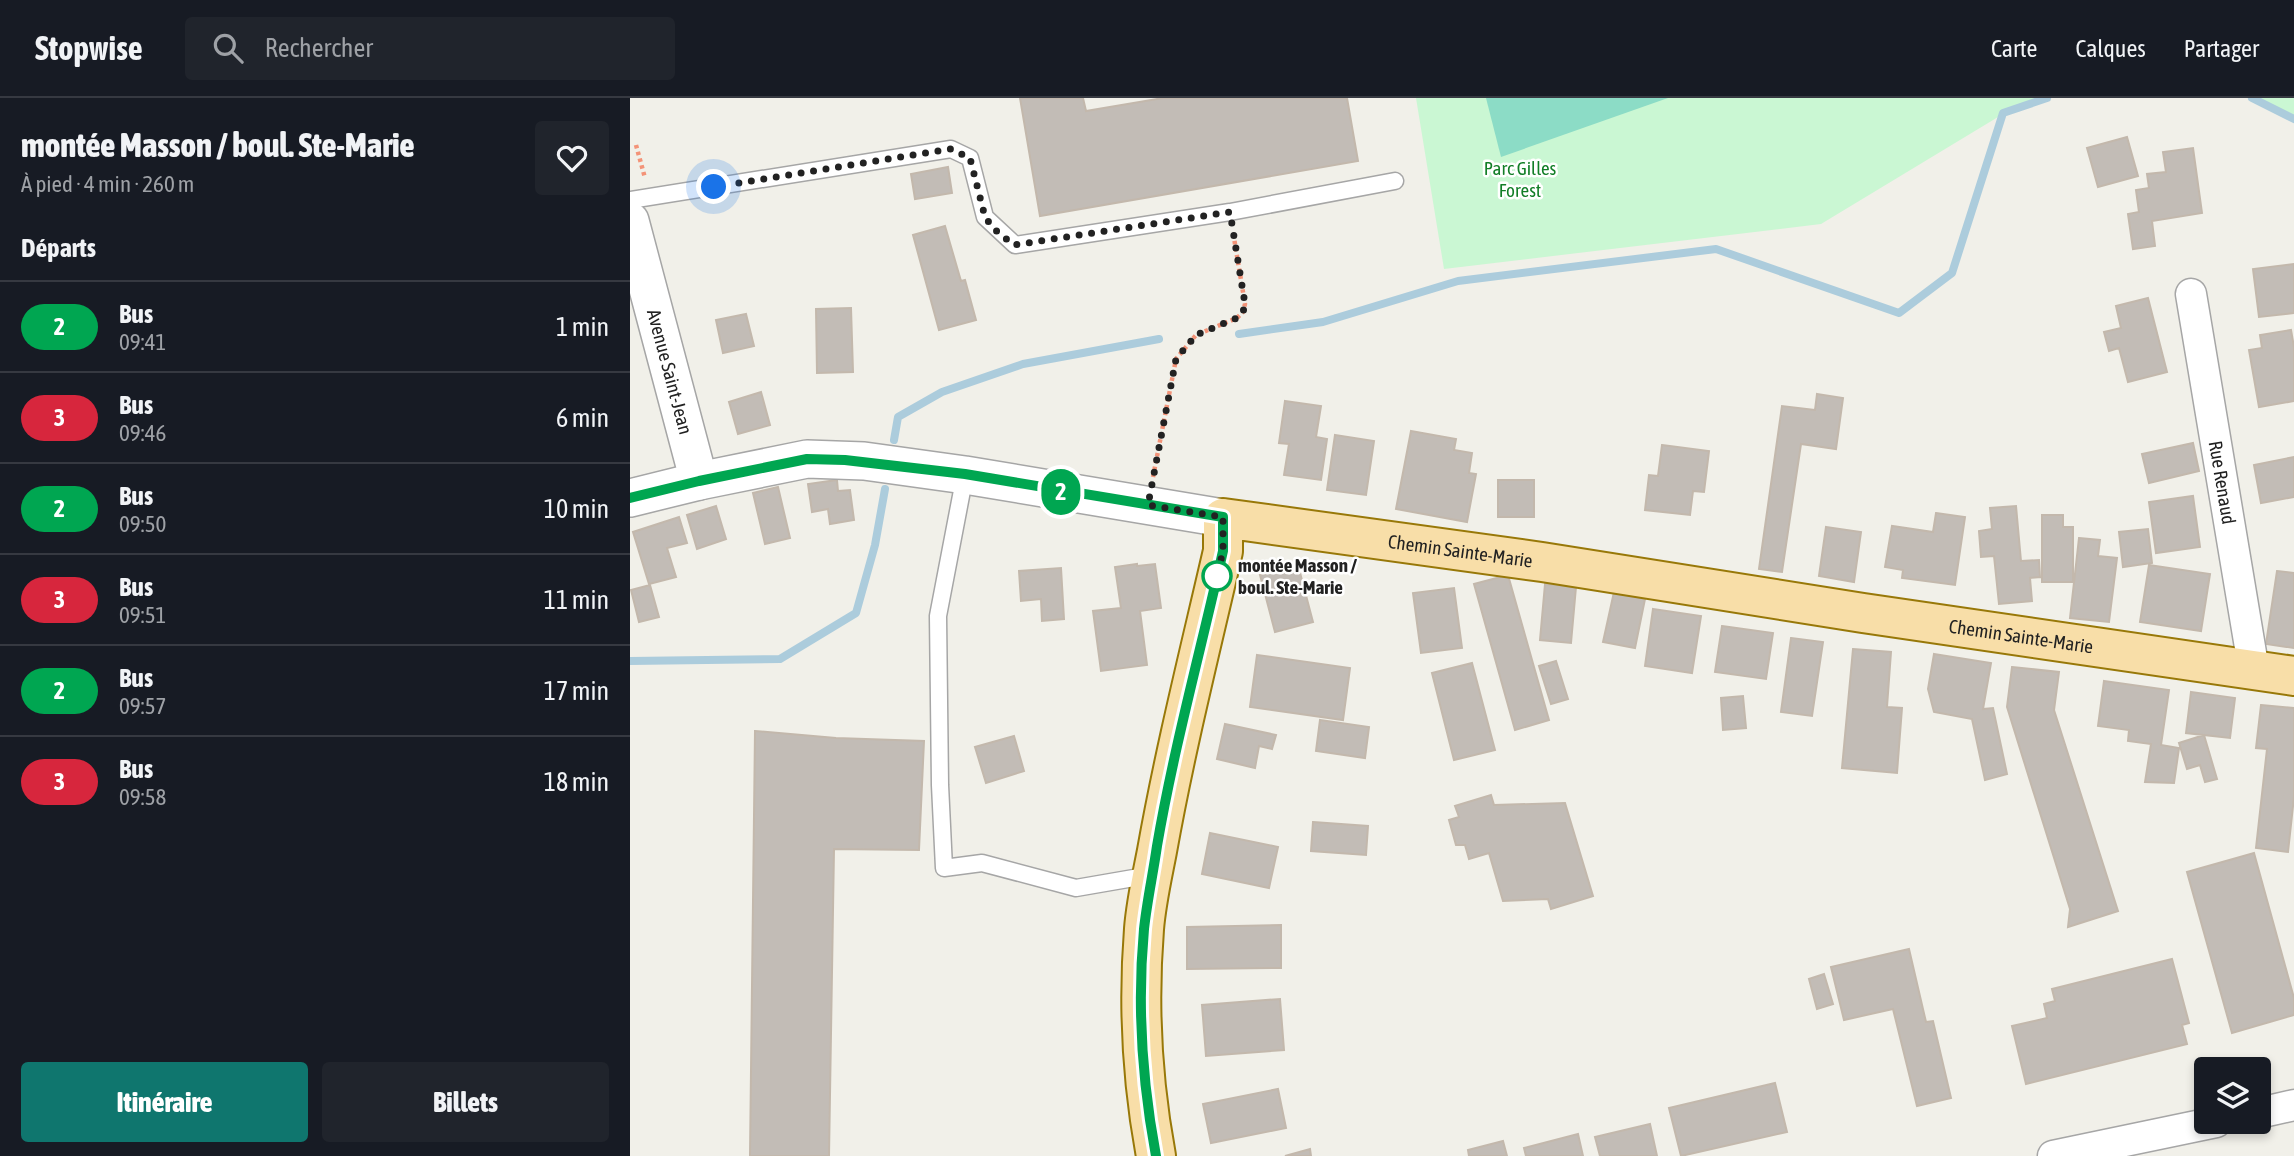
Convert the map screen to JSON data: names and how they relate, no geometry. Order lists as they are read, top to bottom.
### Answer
{
  "streets": {
    "main road": ["Chemin Sainte-Marie"],
    "street": ["Avenue Saint-Jean", "Rue Renaud"]
  },
  "crossings": [
    ["Avenue Saint-Jean", "Chemin Sainte-Marie"],
    ["Rue Renaud", "Chemin Sainte-Marie"]
  ],
  "parks": ["Parc Gilles Forest"],
  "places": ["montée Masson / boul. Ste-Marie"],
  "lines": ["bus line 2"],
  "page": {
    "header": "Stopwise",
    "search": "Rechercher",
    "nav": ["Carte", "Calques", "Partager"],
    "heading": [
      ["montée Masson / boul. Ste-Marie", "À pied · 4 min · 260 m"],
      "Départs"
    ],
    "on_map": "2",
    "list": [
      {
        "mark": "2",
        "name": "Bus",
        "note": "09:41",
        "value": "1 min"
      },
      {
        "mark": "3",
        "name": "Bus",
        "note": "09:46",
        "value": "6 min"
      },
      {
        "mark": "2",
        "name": "Bus",
        "note": "09:50",
        "value": "10 min"
      },
      {
        "mark": "3",
        "name": "Bus",
        "note": "09:51",
        "value": "11 min"
      },
      {
        "mark": "2",
        "name": "Bus",
        "note": "09:57",
        "value": "17 min"
      },
      {
        "mark": "3",
        "name": "Bus",
        "note": "09:58",
        "value": "18 min"
      }
    ],
    "buttons": ["Itinéraire", "Billets"]
  }
}
